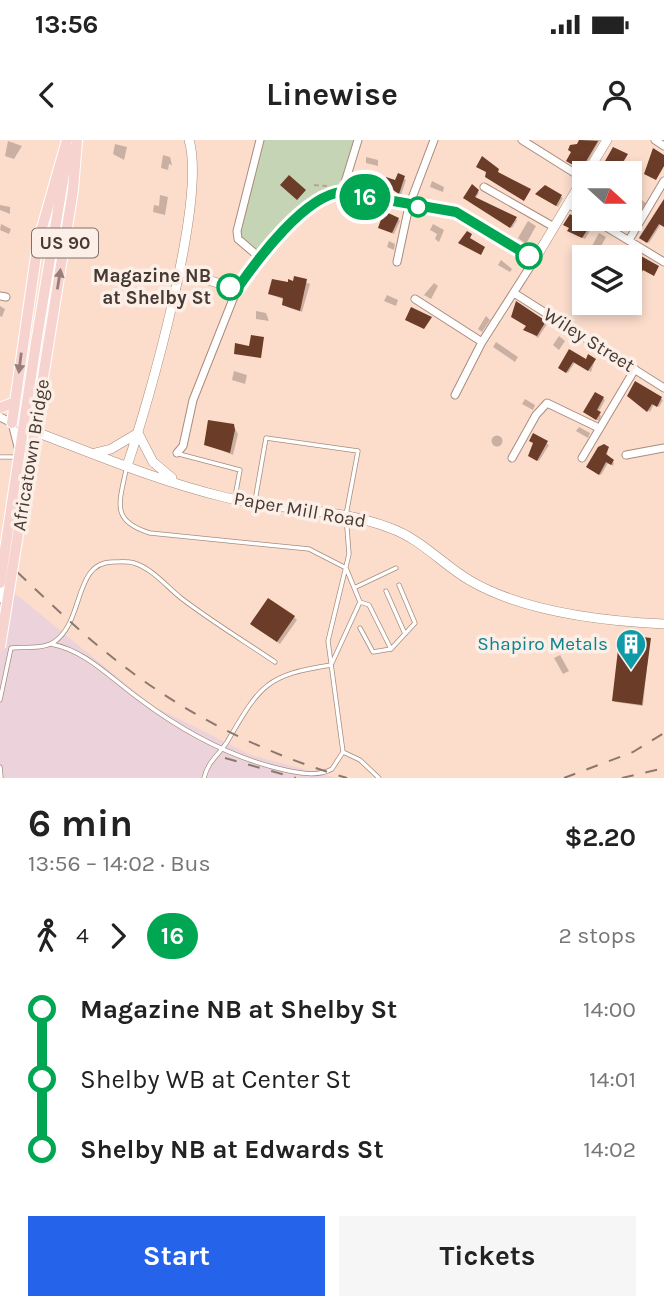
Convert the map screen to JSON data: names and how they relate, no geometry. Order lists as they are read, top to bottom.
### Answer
{
  "streets": {
    "main road": ["US 90", "Africatown Bridge"],
    "street": ["Wiley Street", "Paper Mill Road"]
  },
  "places": {
    "other": ["Magazine NB at Shelby St"],
    "building": ["Shapiro Metals"]
  },
  "lines": ["bus line 16"],
  "north": "right",
  "page": {
    "status": "13:56",
    "header": "Linewise",
    "on_map": "16",
    "heading": ["6 min", "13:56 – 14:02 · Bus", "$2.20"],
    "legs": ["4", "16", "2 stops"],
    "list": [
      {
        "name": "Magazine NB at Shelby St",
        "value": "14:00"
      },
      {
        "name": "Shelby WB at Center St",
        "value": "14:01"
      },
      {
        "name": "Shelby NB at Edwards St",
        "value": "14:02"
      }
    ],
    "buttons": ["Start", "Tickets"]
  }
}
